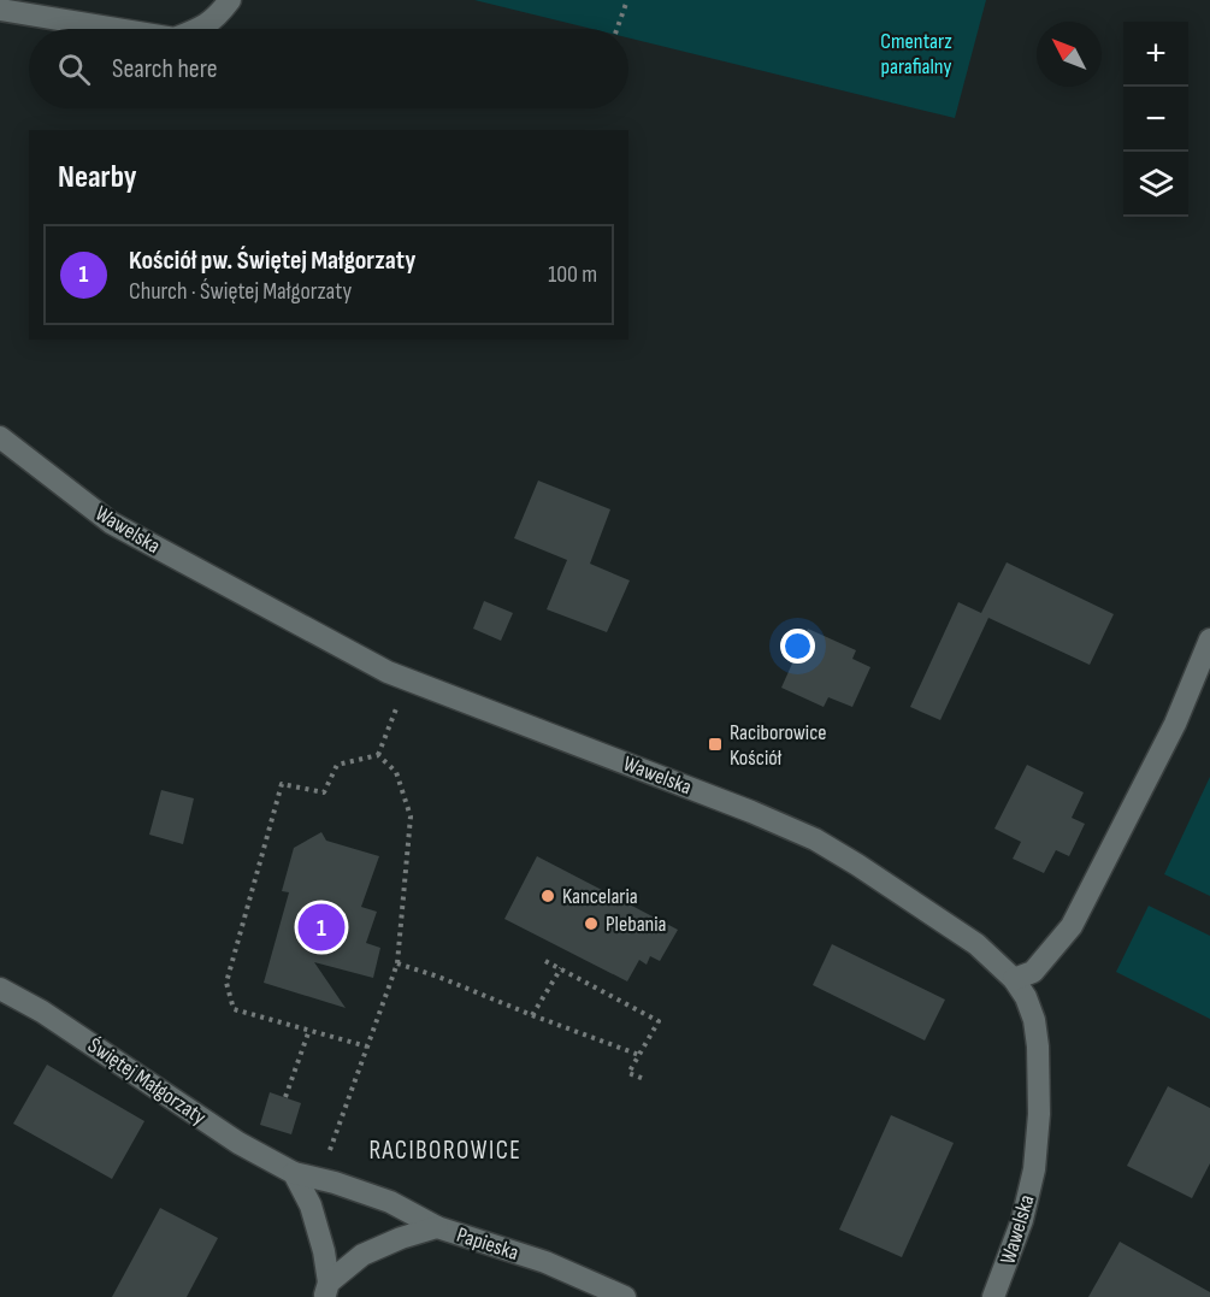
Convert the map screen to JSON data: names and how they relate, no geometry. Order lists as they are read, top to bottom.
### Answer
{
  "streets": {
    "street": ["Wawelska", "Świętej Małgorzaty", "Papieska"]
  },
  "crossings": [
    ["Świętej Małgorzaty", "Papieska"]
  ],
  "districts": ["RACIBOROWICE"],
  "parks": ["Cmentarz parafialny"],
  "places": {
    "transit": ["Raciborowice Kościół"],
    "other": ["Kancelaria", "Plebania"]
  },
  "north": "top left",
  "page": {
    "map_buttons": ["+", "−"],
    "search": "Search here",
    "heading": "Nearby",
    "list": [
      {
        "mark": "1",
        "name": "Kościół pw. Świętej Małgorzaty",
        "note": "Church · Świętej Małgorzaty",
        "value": "100 m"
      }
    ],
    "pins": "1"
  }
}
